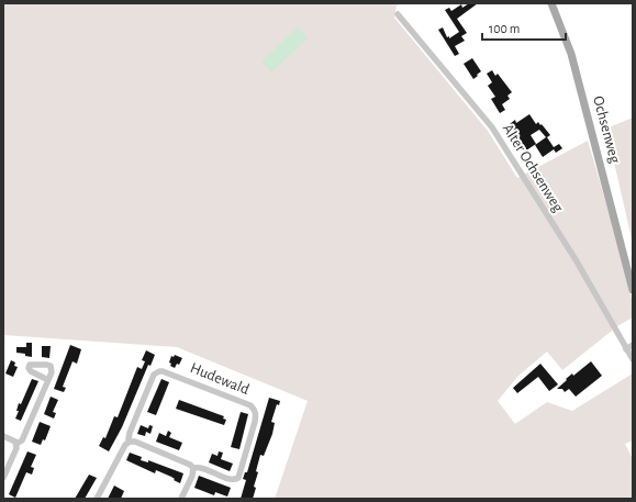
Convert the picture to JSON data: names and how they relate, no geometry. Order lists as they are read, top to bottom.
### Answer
{
  "streets": {
    "main road": ["Ochsenweg"],
    "street": ["Alter Ochsenweg", "Hudewald"]
  },
  "scale_bar": "100 m"
}
